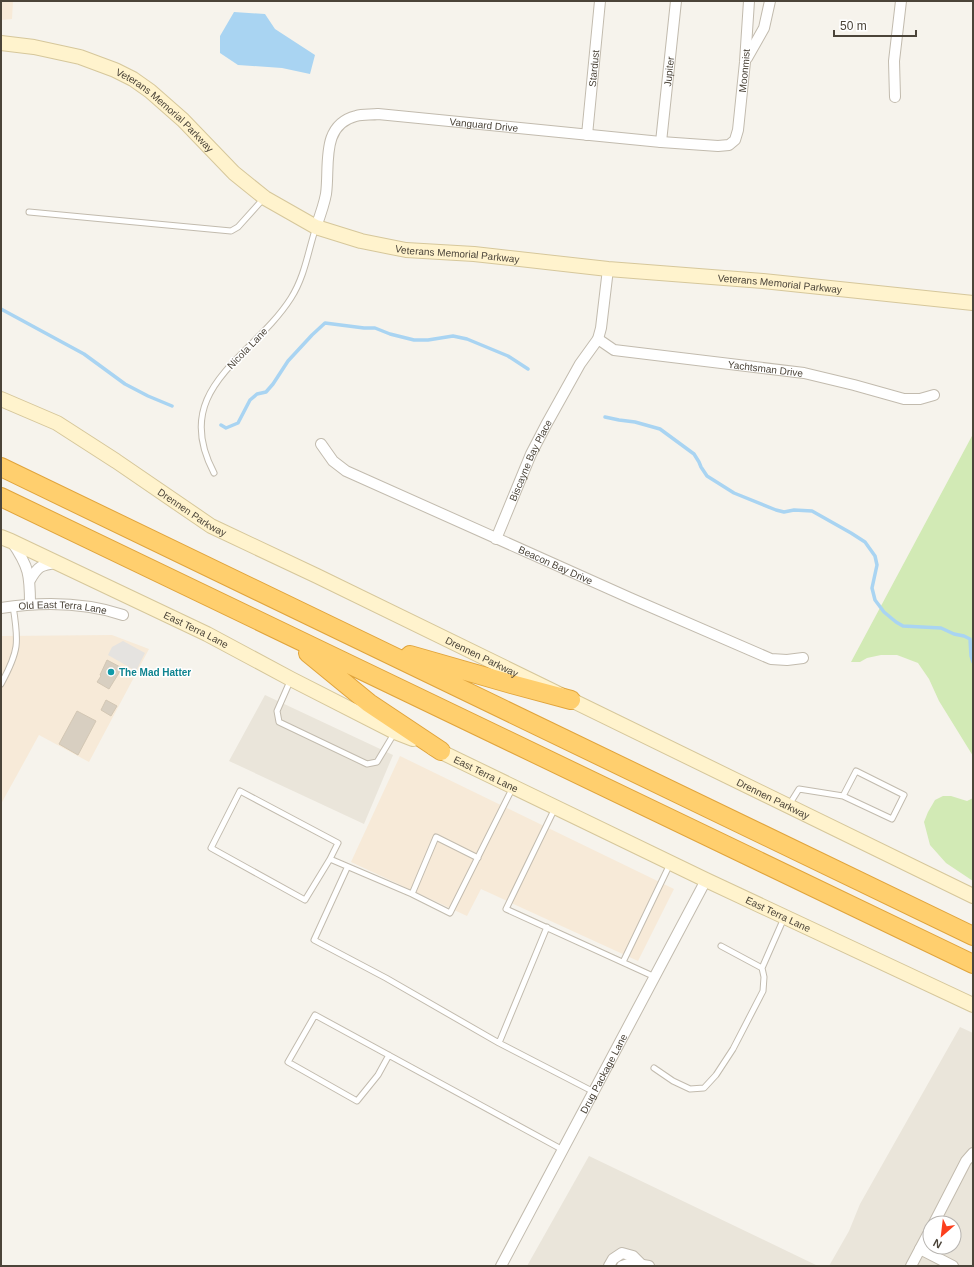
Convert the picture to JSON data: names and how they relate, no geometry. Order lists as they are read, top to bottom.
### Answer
{
  "streets": {
    "main road": ["Veterans Memorial Parkway", "Drennen Parkway", "East Terra Lane"],
    "street": [
      "Stardust",
      "Moonmist",
      "Jupiter",
      "Vanguard Drive",
      "Yachtsman Drive",
      "Biscayne Bay Place",
      "Beacon Bay Drive",
      "Old East Terra Lane",
      "Drug Package Lane"
    ],
    "lane": ["Nicola Lane"]
  },
  "crossings": [
    ["Stardust", "Vanguard Drive"],
    ["Moonmist", "Vanguard Drive"],
    ["Jupiter", "Vanguard Drive"],
    ["Veterans Memorial Parkway", "Vanguard Drive"],
    ["Veterans Memorial Parkway", "Nicola Lane"],
    ["Vanguard Drive", "Nicola Lane"],
    ["Yachtsman Drive", "Biscayne Bay Place"],
    ["Biscayne Bay Place", "Beacon Bay Drive"],
    ["East Terra Lane", "Drug Package Lane"]
  ],
  "places": ["The Mad Hatter"],
  "scale_bar": "50 m",
  "north": "bottom left"
}
